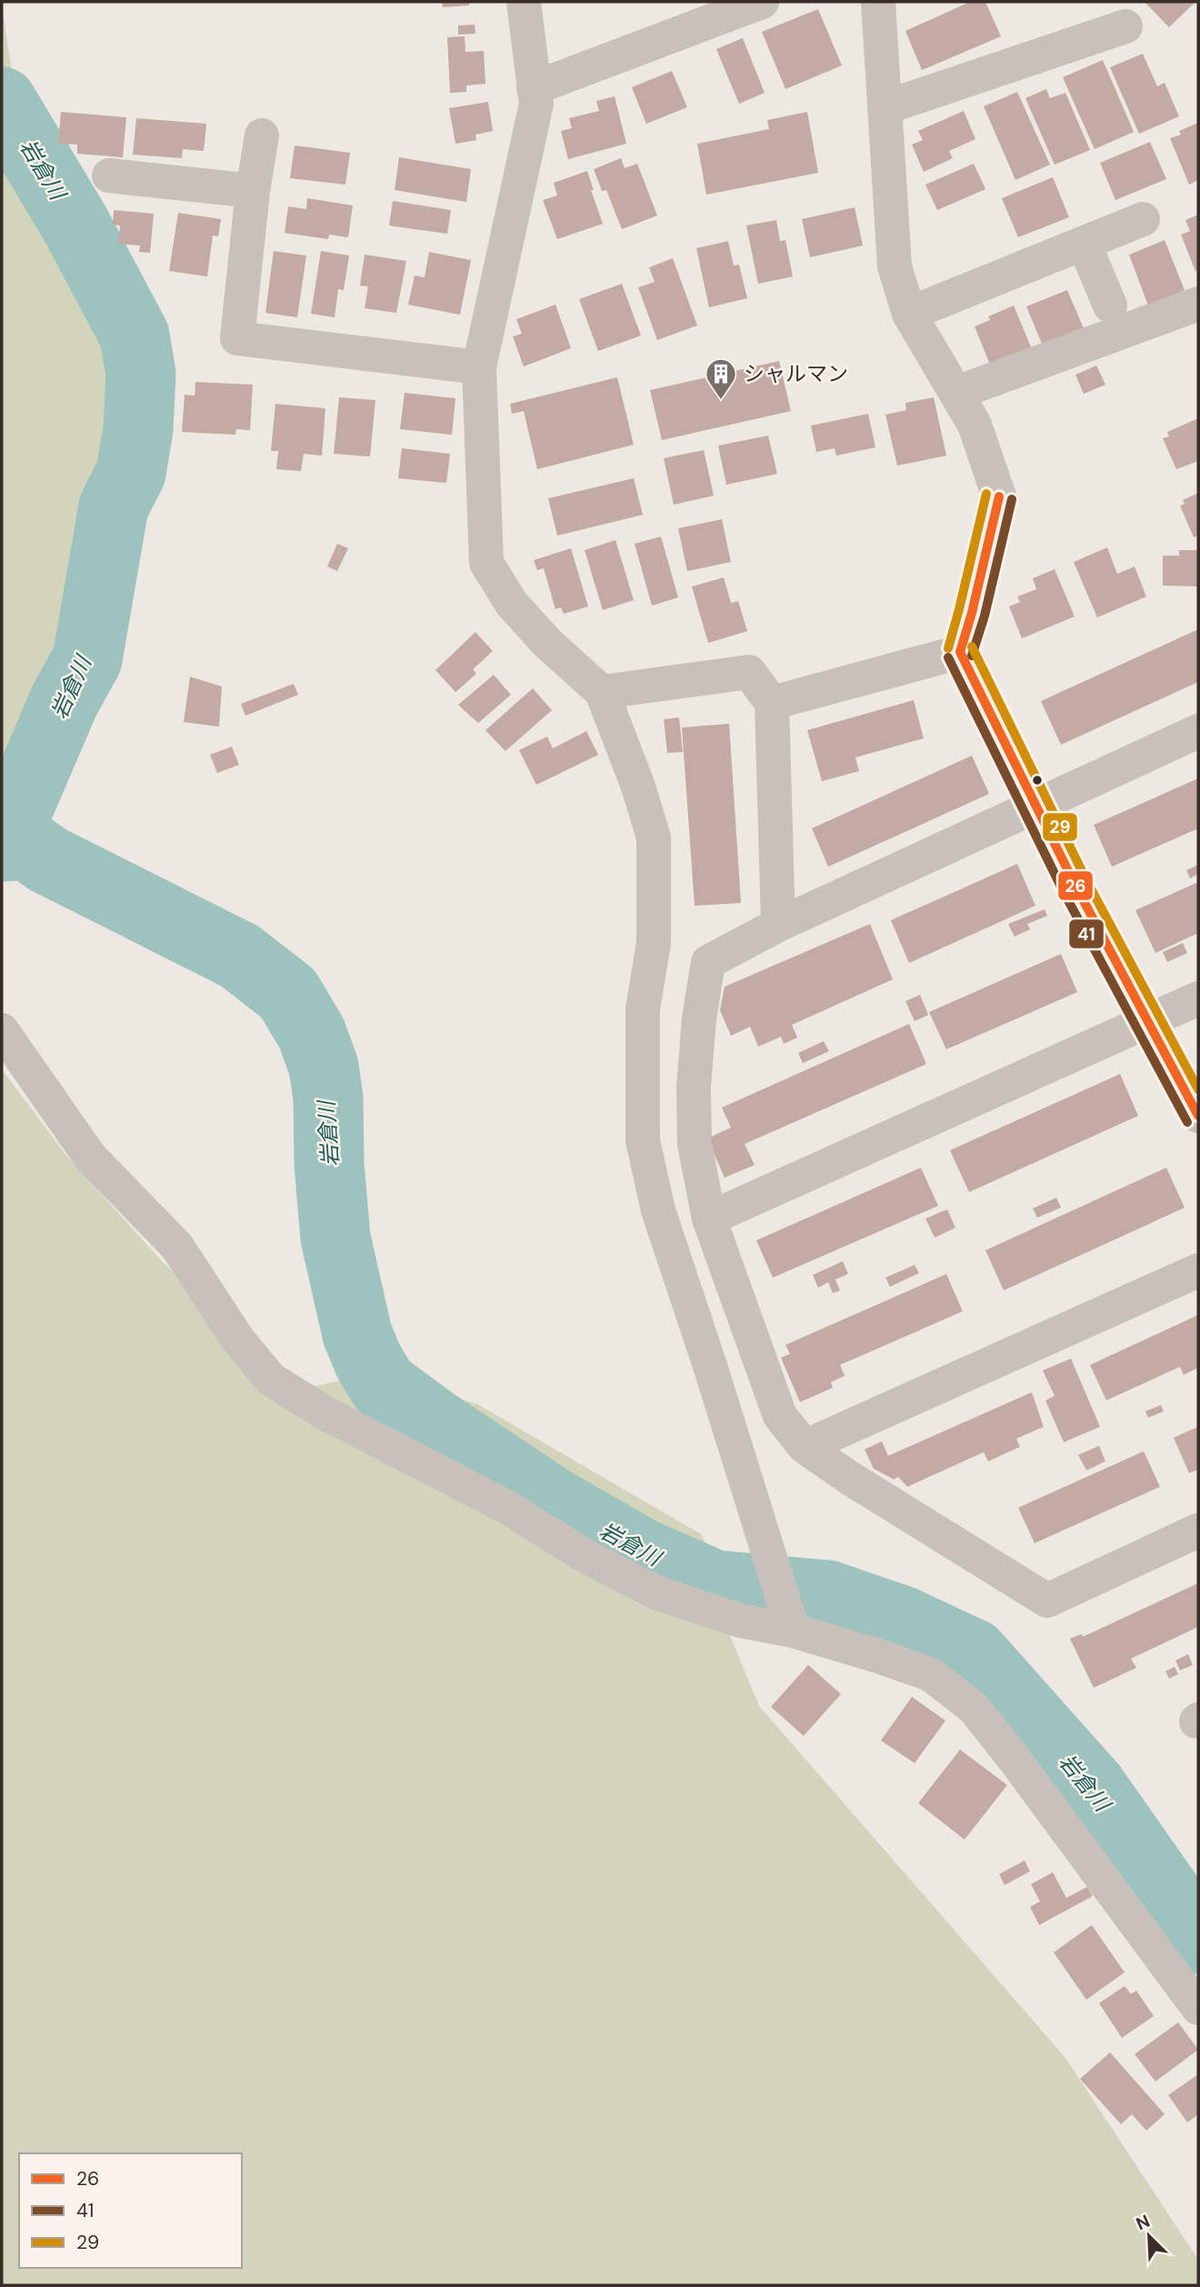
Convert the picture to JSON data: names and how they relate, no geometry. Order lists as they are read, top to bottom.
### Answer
{
  "water": ["岩倉川"],
  "places": {
    "building": ["シャルマン"]
  },
  "lines": ["transit line 29", "transit line 26", "transit line 41"],
  "legend": ["26", "41", "29"],
  "north": "top left"
}
